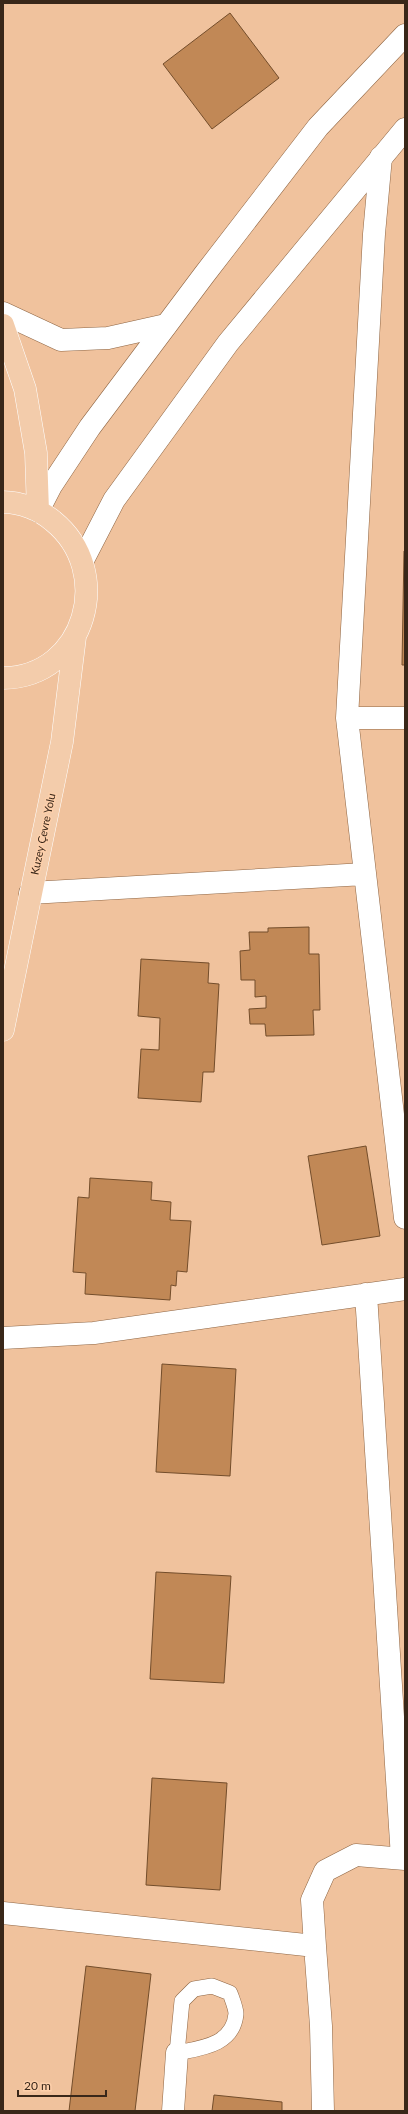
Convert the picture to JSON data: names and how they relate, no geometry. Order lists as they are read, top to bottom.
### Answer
{
  "streets": {
    "main road": ["Kuzey Çevre Yolu"]
  },
  "scale_bar": "20 m"
}
